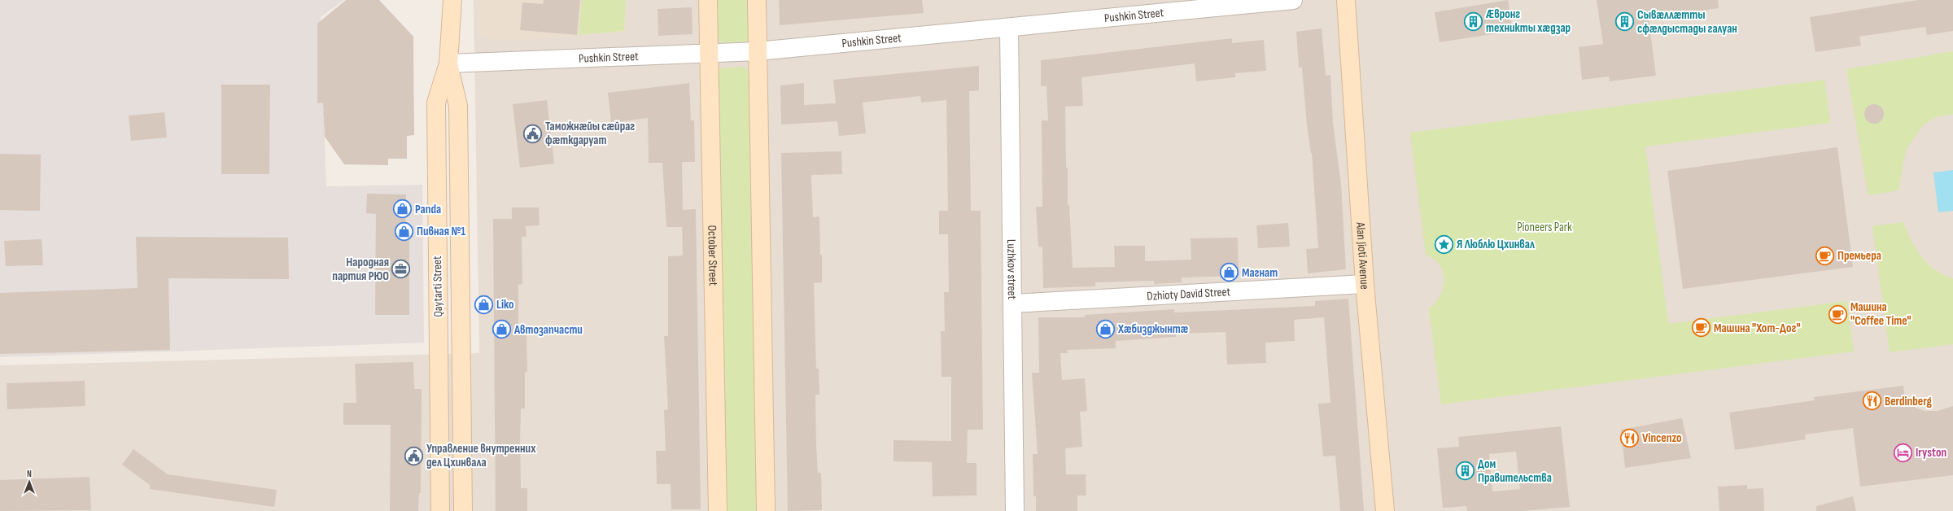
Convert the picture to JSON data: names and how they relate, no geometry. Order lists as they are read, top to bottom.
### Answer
{
  "streets": {
    "street": [
      "Pushkin Street",
      "October Street",
      "Alan Jioti Avenue",
      "Luzhkov street",
      "Qaytarti Street",
      "Dzhioty David Street"
    ]
  },
  "crossings": [
    ["Pushkin Street", "October Street"],
    ["Pushkin Street", "Luzhkov street"],
    ["Pushkin Street", "Qaytarti Street"],
    ["Alan Jioti Avenue", "Dzhioty David Street"],
    ["Luzhkov street", "Dzhioty David Street"]
  ],
  "parks": ["Pioneers Park"],
  "places": {
    "building": ["Æвpонг техникты хæдзар", "Сывæллæтты сфæлдыстады галуан", "Дом Правительства"],
    "public building": ["Таможнæйы сæйраг фæткдаруат", "Управление внутренних дел Цхинвала"],
    "shop": [
      "Panda",
      "Пивная №1",
      "Магнат",
      "Liko",
      "Хæбизджынтæ",
      "Автозапчасти"
    ],
    "place": ["Я Люблю Цхинвал"],
    "cafe": ["Премьера", "Машина \"Coffee Time\"", "Машина \"Хот-Дог\""],
    "office": ["Народная партия РЮО"],
    "restaurant": ["Berdinberg", "Vincenzo"],
    "hotel": ["Iryston"]
  },
  "north": "top"
}
